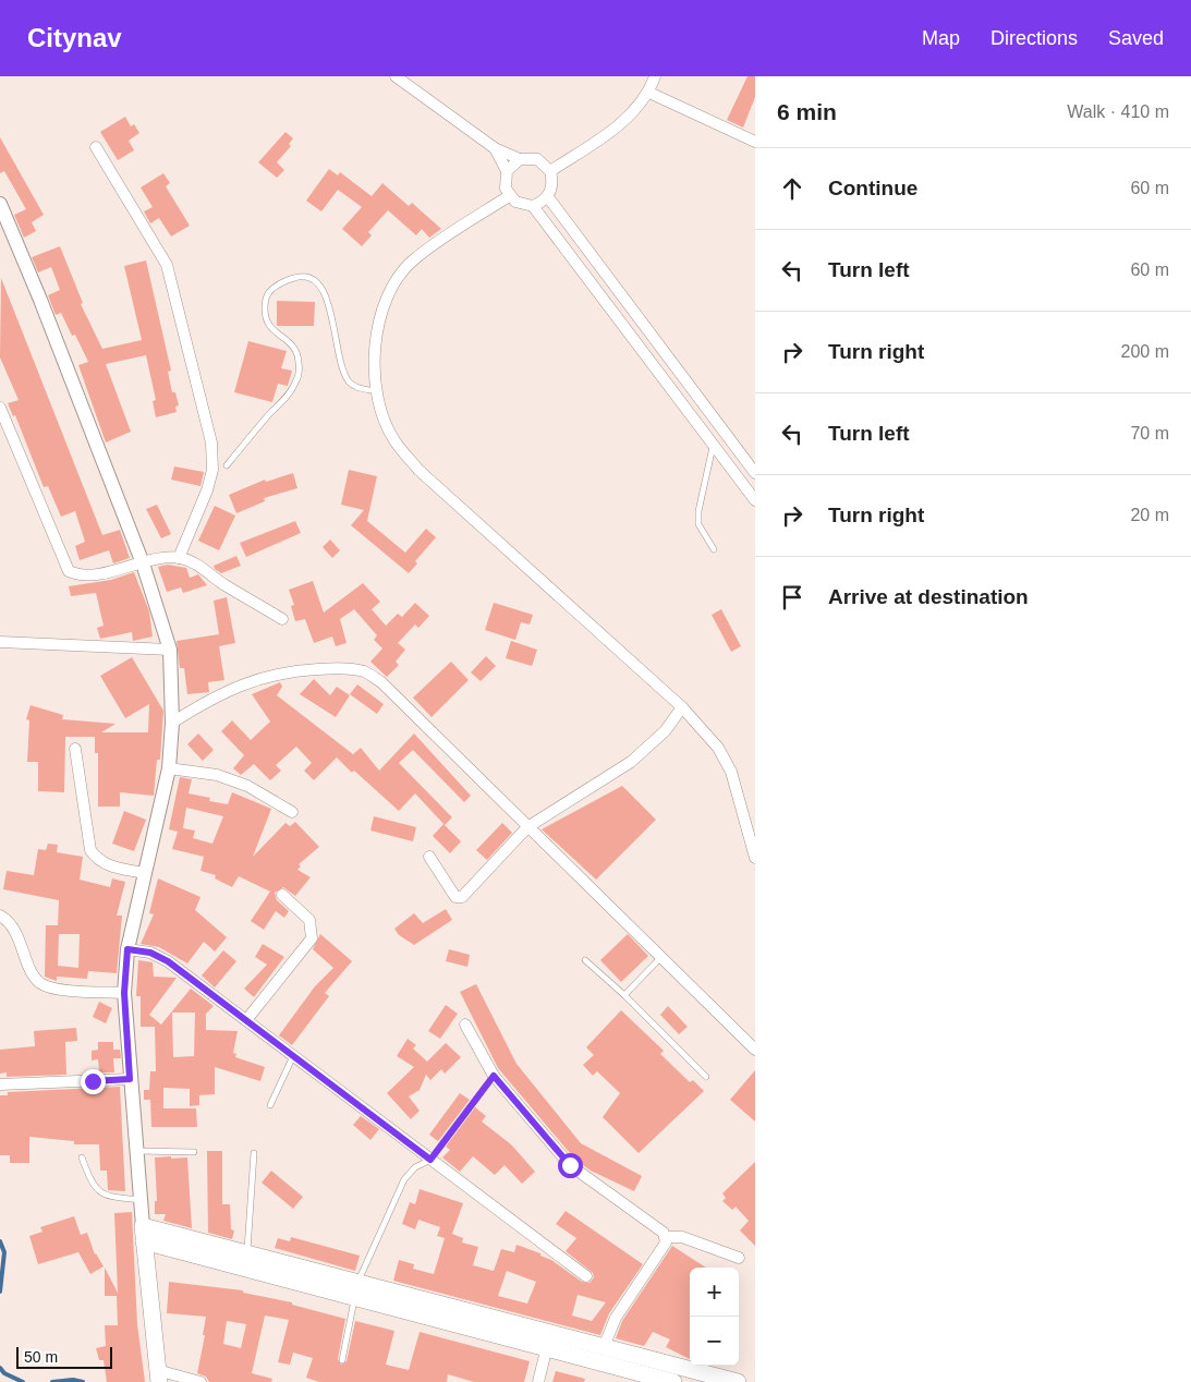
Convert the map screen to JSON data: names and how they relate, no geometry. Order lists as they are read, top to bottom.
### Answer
{
  "scale_bar": "50 m",
  "page": {
    "header": "Citynav",
    "nav": ["Map", "Directions", "Saved"],
    "heading": ["6 min", "Walk · 410 m"],
    "list": [
      ["Continue", "60 m"],
      ["Turn left", "60 m"],
      ["Turn right", "200 m"],
      ["Turn left", "70 m"],
      ["Turn right", "20 m"],
      "Arrive at destination"
    ],
    "map_buttons": ["+", "−"],
    "scale": "50 m"
  }
}
